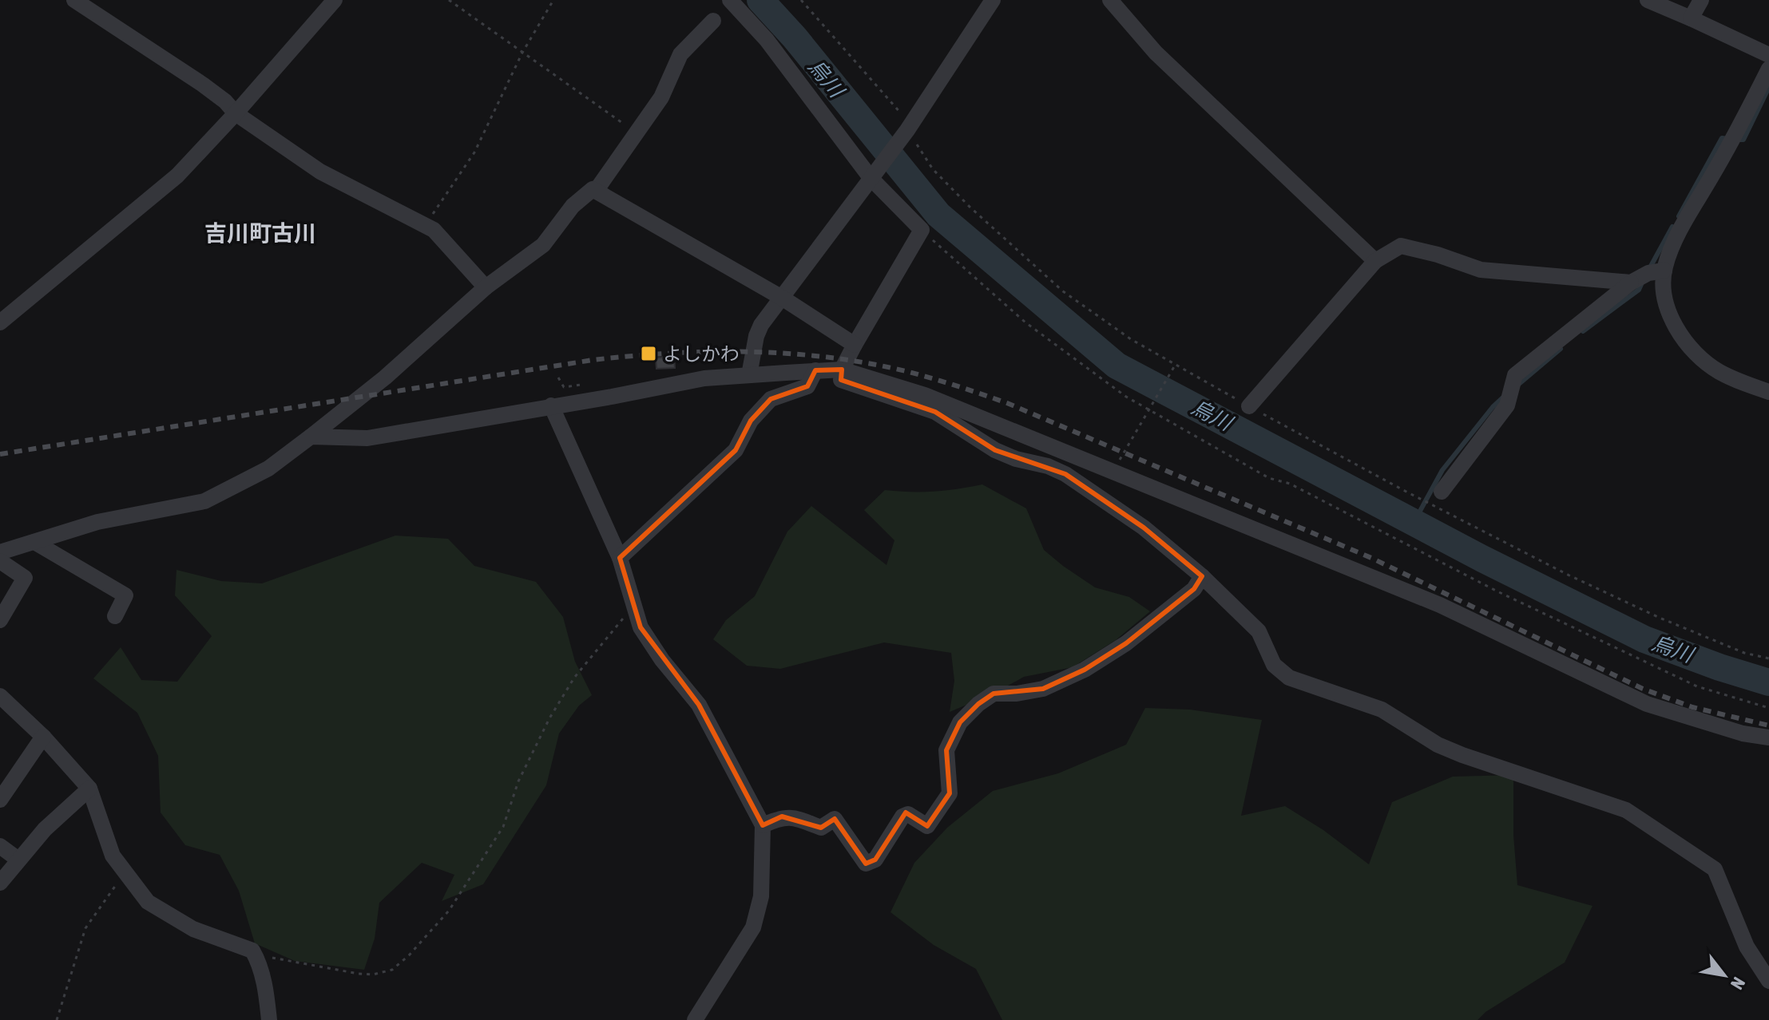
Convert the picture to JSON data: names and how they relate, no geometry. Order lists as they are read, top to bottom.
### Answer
{
  "districts": ["吉川町古川"],
  "water": ["烏川"],
  "places": {
    "transit": ["よしかわ"]
  },
  "north": "bottom right"
}
